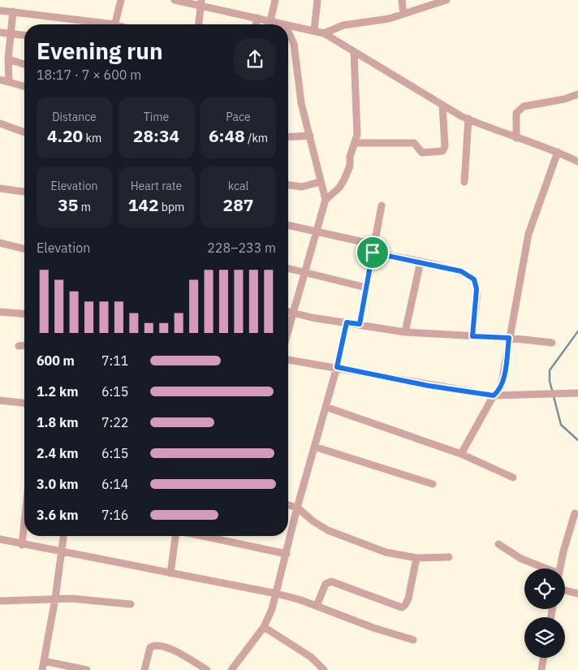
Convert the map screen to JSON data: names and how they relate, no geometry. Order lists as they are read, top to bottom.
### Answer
{
  "page": {
    "heading": ["Evening run", "18:17 · 7 × 600 m"],
    "stats": [
      ["Distance", "4.20 km"],
      ["Time", "28:34"],
      ["Pace", "6:48 /km"],
      ["Elevation", "35 m"],
      ["Heart rate", "142 bpm"],
      ["kcal", "287"]
    ],
    "chart": ["Elevation", "228–233 m"],
    "list": [
      {
        "name": "600 m",
        "note": "7:11"
      },
      {
        "name": "1.2 km",
        "note": "6:15"
      },
      {
        "name": "1.8 km",
        "note": "7:22"
      },
      {
        "name": "2.4 km",
        "note": "6:15"
      },
      {
        "name": "3.0 km",
        "note": "6:14"
      },
      {
        "name": "3.6 km",
        "note": "7:16"
      }
    ]
  }
}
